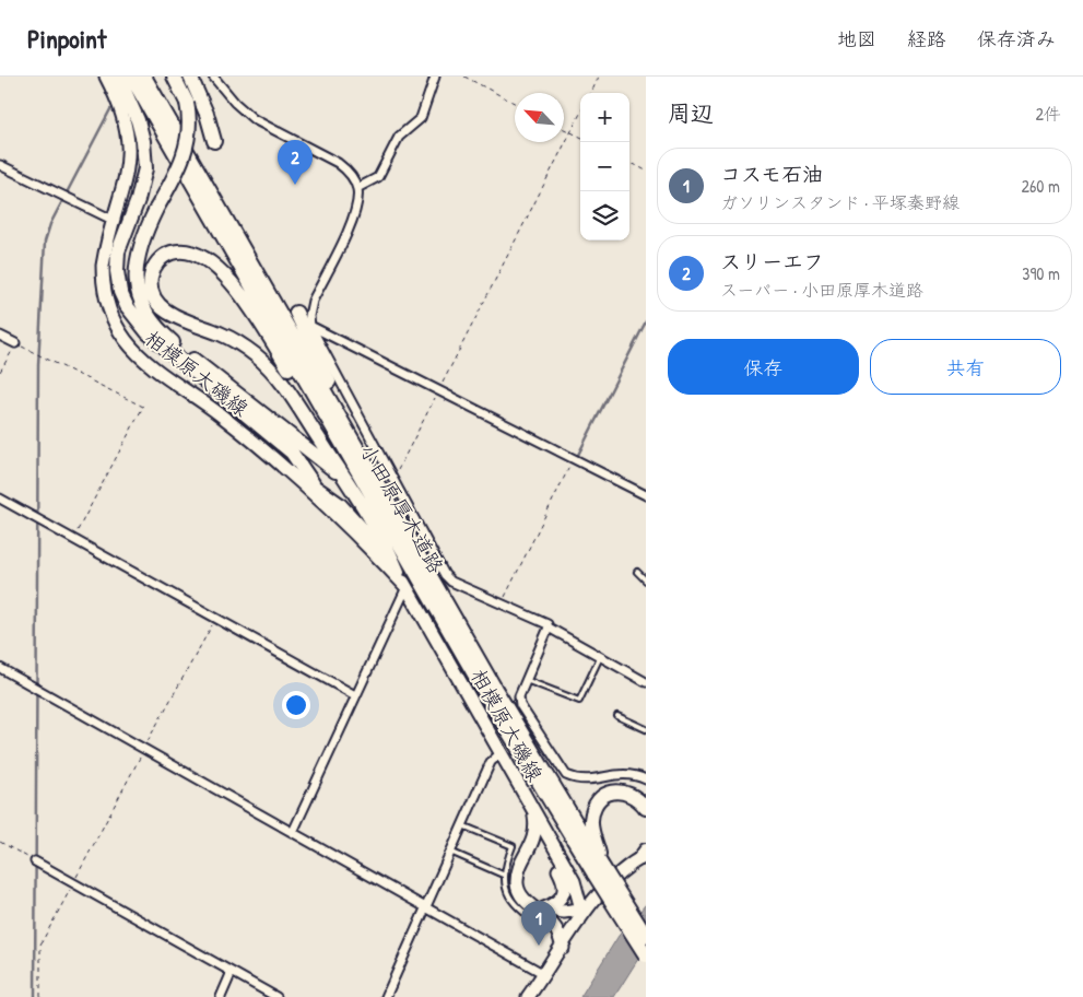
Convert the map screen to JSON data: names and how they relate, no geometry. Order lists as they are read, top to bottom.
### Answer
{
  "streets": {
    "highway": ["小田原厚木道路"],
    "main road": ["相模原大磯線"]
  },
  "north": "top left",
  "page": {
    "header": "Pinpoint",
    "nav": ["地図", "経路", "保存済み"],
    "heading": ["周辺", "2件"],
    "map_buttons": ["+", "−"],
    "pins": ["2", "1"],
    "list": [
      {
        "mark": "1",
        "name": "コスモ石油",
        "note": "ガソリンスタンド · 平塚秦野線",
        "value": "260 m"
      },
      {
        "mark": "2",
        "name": "スリーエフ",
        "note": "スーパー · 小田原厚木道路",
        "value": "390 m"
      }
    ],
    "buttons": ["保存", "共有"]
  }
}
